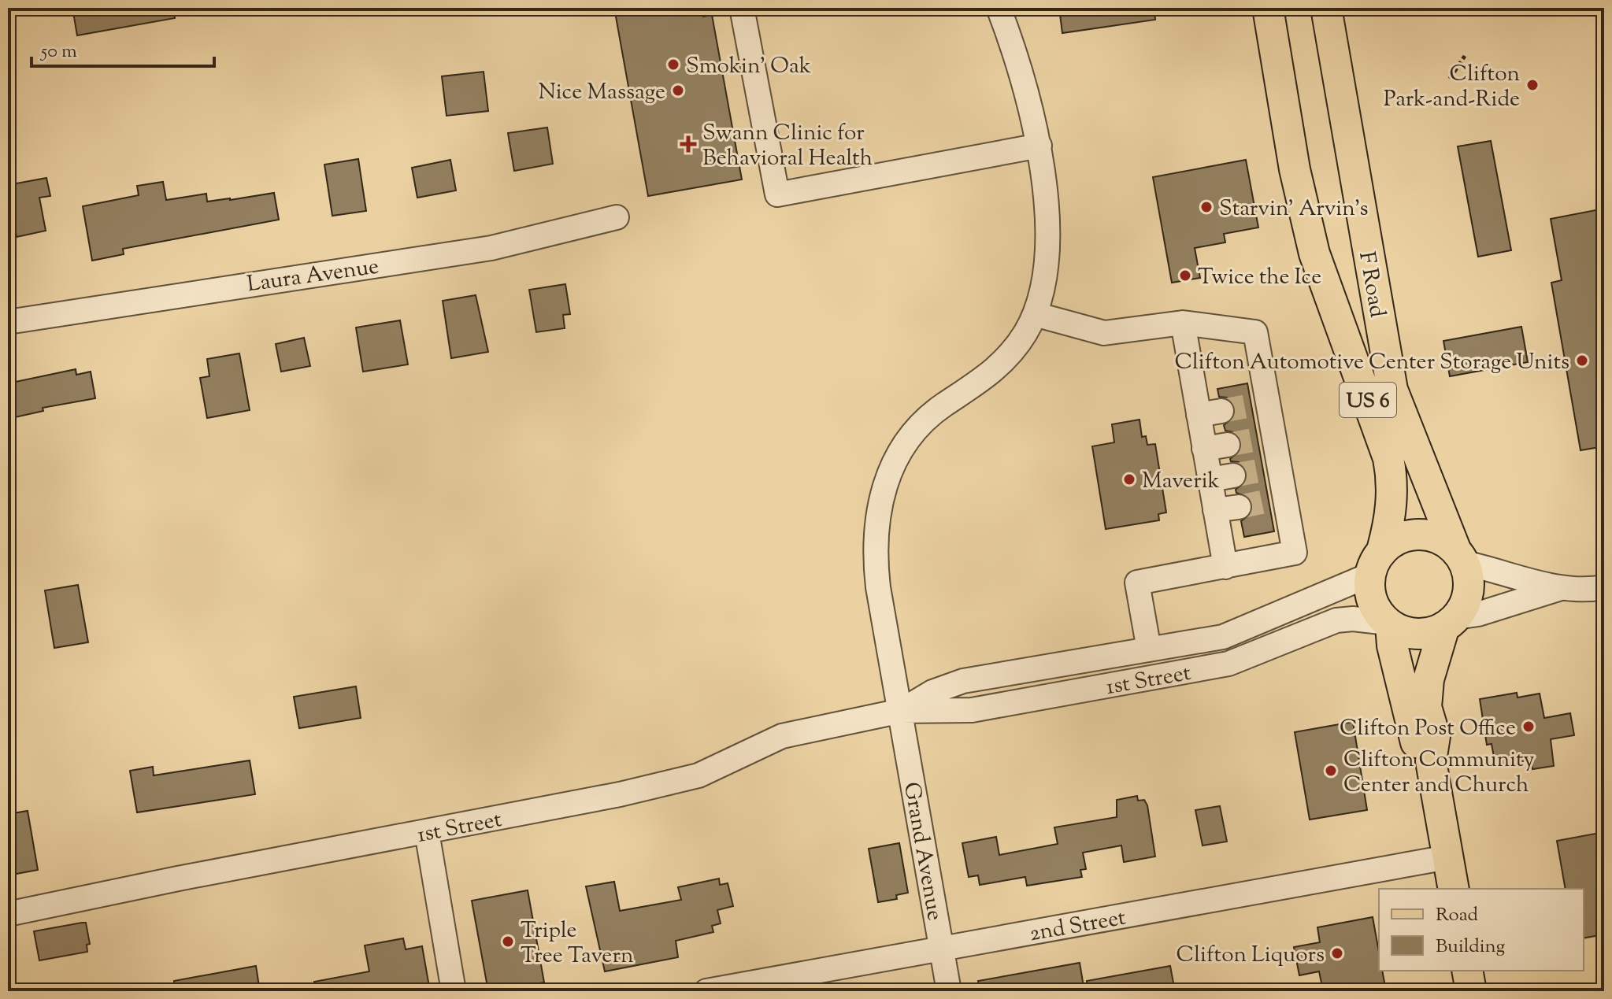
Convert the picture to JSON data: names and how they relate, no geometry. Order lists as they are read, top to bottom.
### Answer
{
  "streets": {
    "main road": ["F Road", "US 6"],
    "street": [
      "Laura Avenue",
      "1st Street",
      "Grand Avenue",
      "2nd Street"
    ]
  },
  "crossings": [
    ["F Road", "US 6"],
    ["F Road", "1st Street"],
    ["US 6", "1st Street"],
    ["US 6", "2nd Street"],
    ["1st Street", "Grand Avenue"],
    ["Grand Avenue", "2nd Street"]
  ],
  "places": {
    "other": [
      "Smokin' Oak",
      "Clifton Park-and-Ride",
      "Nice Massage",
      "Starvin' Arvin's",
      "Twice the Ice",
      "Clifton Automotive Center Storage Units",
      "Maverik",
      "Clifton Post Office",
      "Clifton Community Center and Church",
      "Triple Tree Tavern",
      "Clifton Liquors"
    ],
    "health": ["Swann Clinic for Behavioral Health"]
  },
  "legend": ["Road", "Building"],
  "scale_bar": "50 m"
}
